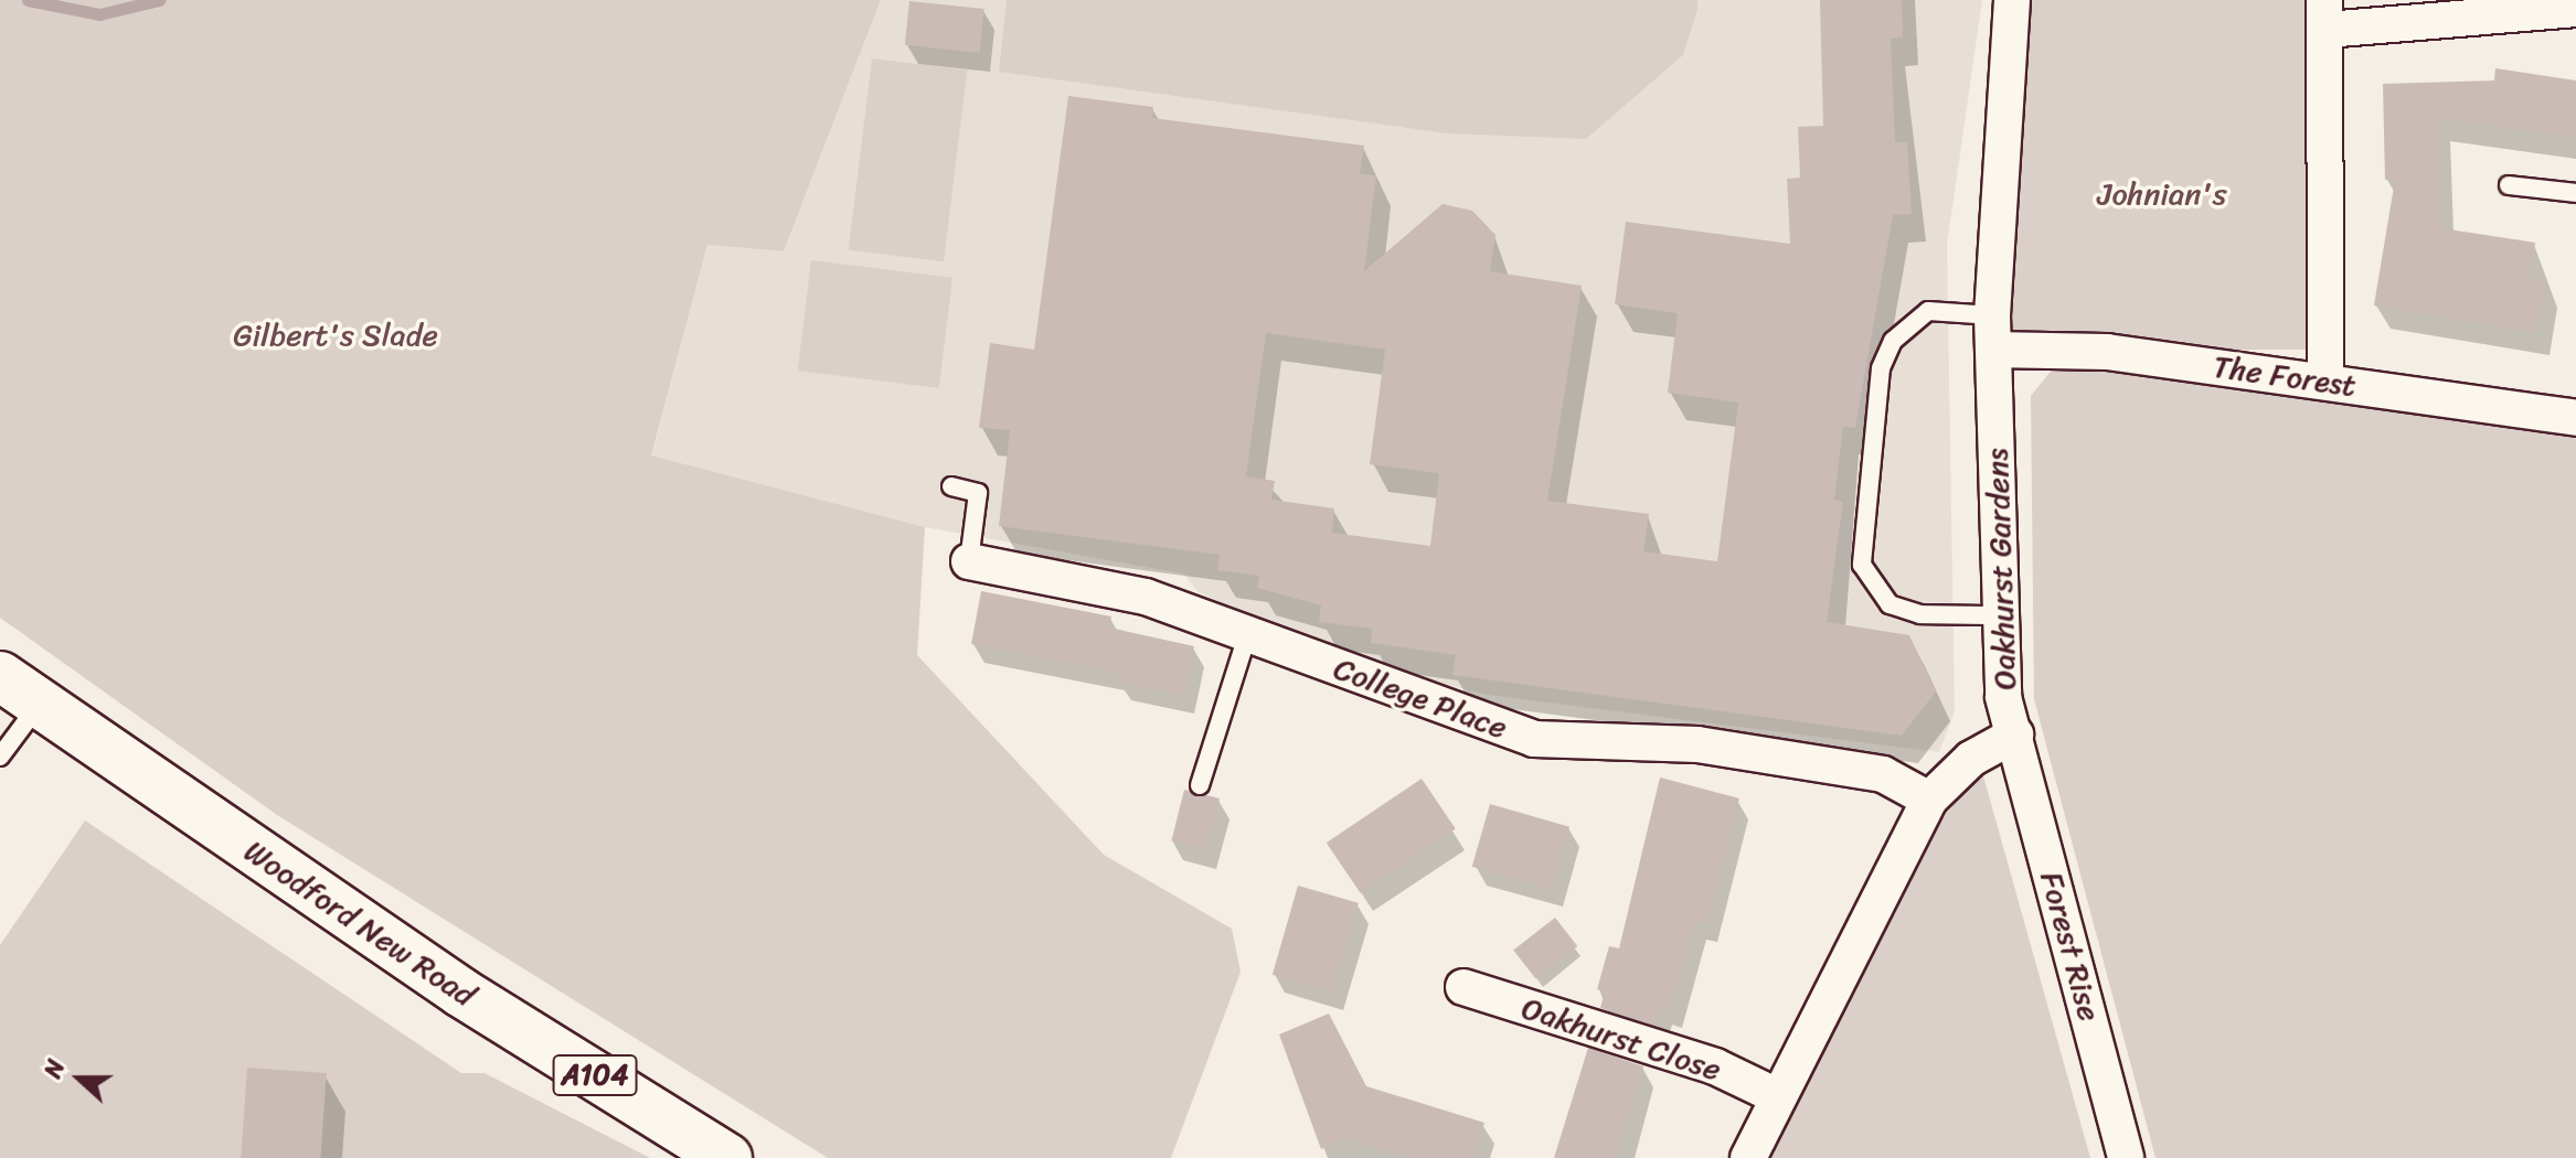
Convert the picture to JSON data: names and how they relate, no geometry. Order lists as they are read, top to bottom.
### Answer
{
  "streets": {
    "main road": ["Woodford New Road", "A104"],
    "street": [
      "The Forest",
      "Oakhurst Gardens",
      "College Place",
      "Forest Rise",
      "Oakhurst Close"
    ]
  },
  "crossings": [
    ["The Forest", "Oakhurst Gardens"],
    ["Oakhurst Gardens", "College Place"],
    ["Oakhurst Gardens", "Forest Rise"],
    ["Oakhurst Gardens", "Oakhurst Close"]
  ],
  "parks": ["Johnian's", "Gilbert's Slade"],
  "north": "left"
}
